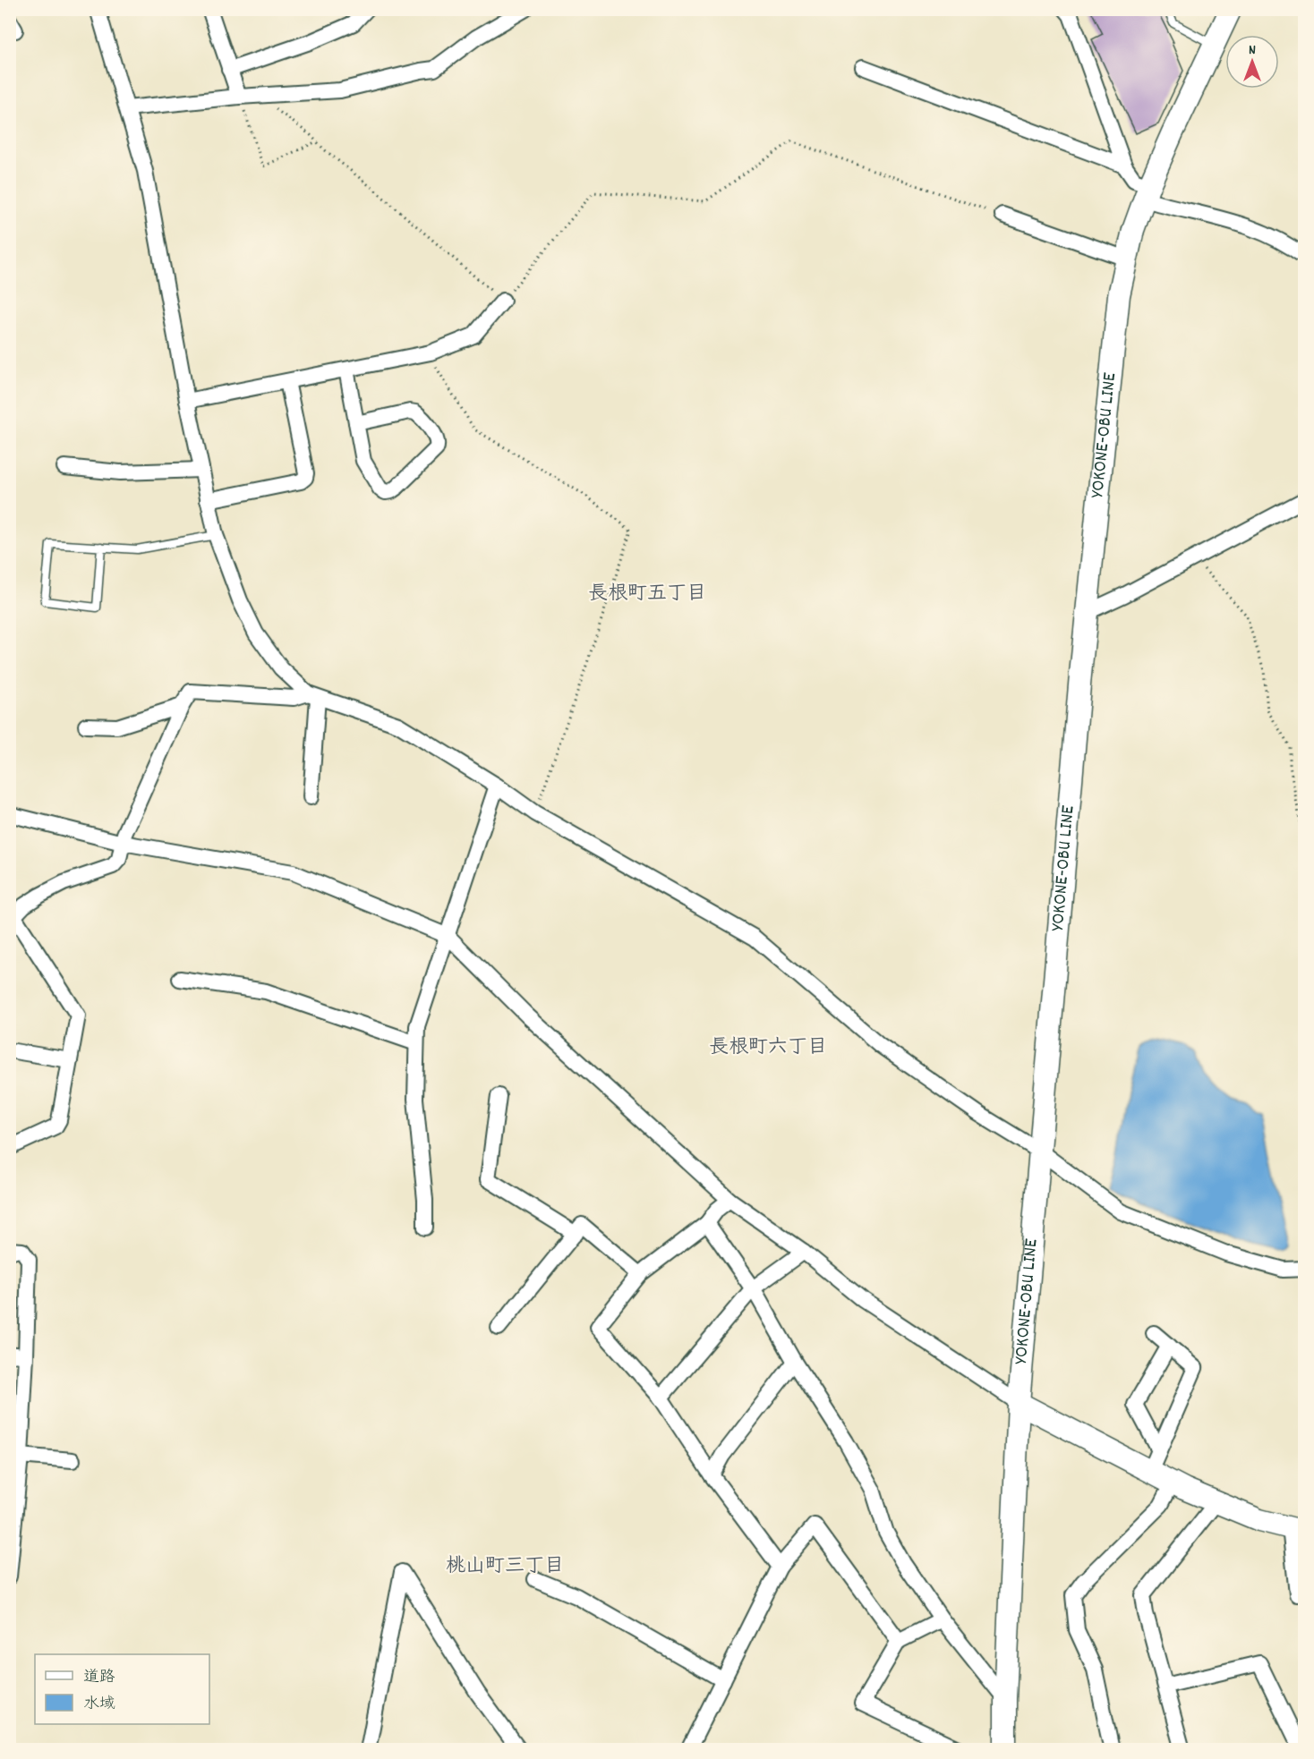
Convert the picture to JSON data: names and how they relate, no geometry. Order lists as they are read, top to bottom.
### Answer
{
  "streets": {
    "main road": ["YOKONE-OBU LINE"]
  },
  "districts": ["長根町五丁目", "長根町六丁目", "桃山町三丁目"],
  "legend": ["道路", "水域"],
  "north": "top"
}
